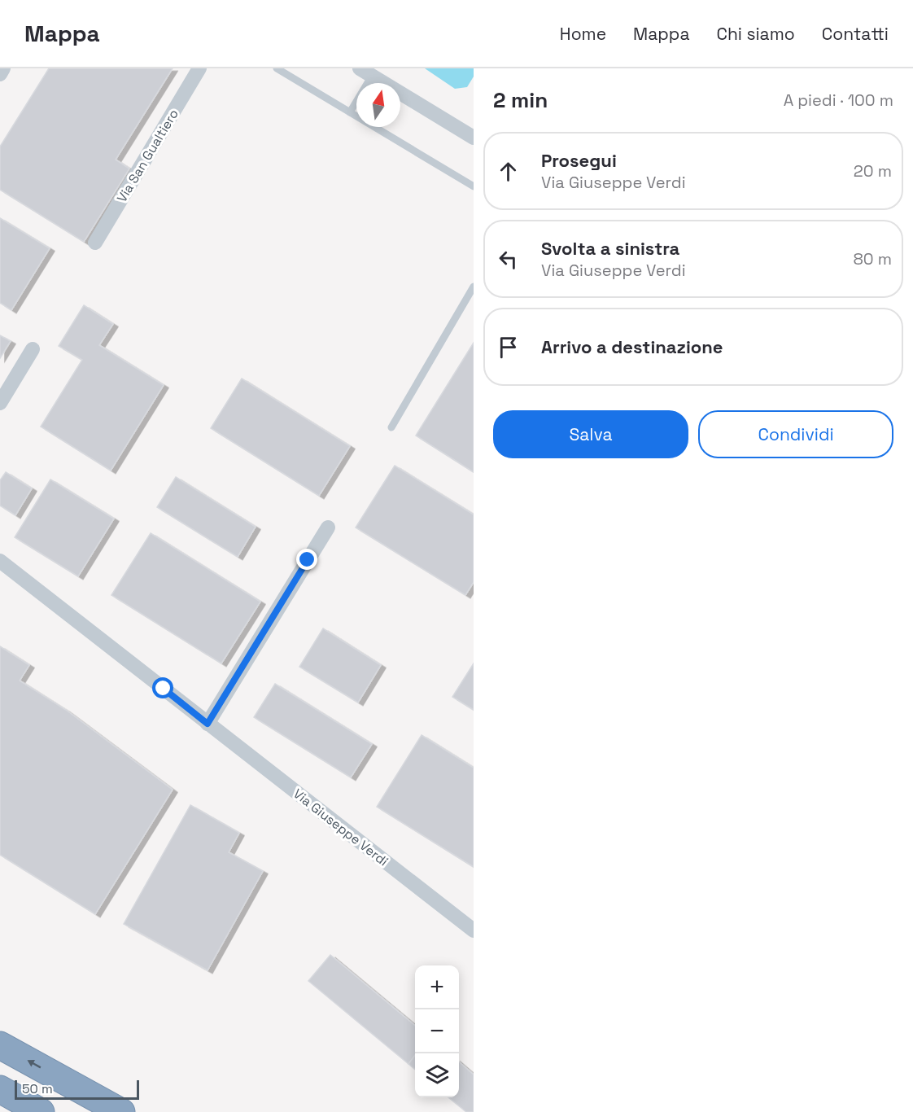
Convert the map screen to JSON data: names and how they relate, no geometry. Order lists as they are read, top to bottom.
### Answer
{
  "streets": {
    "street": ["Via San Gualtiero", "Via Giuseppe Verdi"]
  },
  "scale_bar": "50 m",
  "north": "top",
  "page": {
    "header": "Mappa",
    "nav": [
      "Home",
      "Mappa",
      "Chi siamo",
      "Contatti"
    ],
    "heading": ["2 min", "A piedi · 100 m"],
    "list": [
      ["Prosegui", "Via Giuseppe Verdi", "20 m"],
      ["Svolta a sinistra", "Via Giuseppe Verdi", "80 m"],
      "Arrivo a destinazione"
    ],
    "buttons": ["Salva", "Condividi"],
    "map_buttons": ["+", "−"],
    "scale": "50 m"
  }
}
